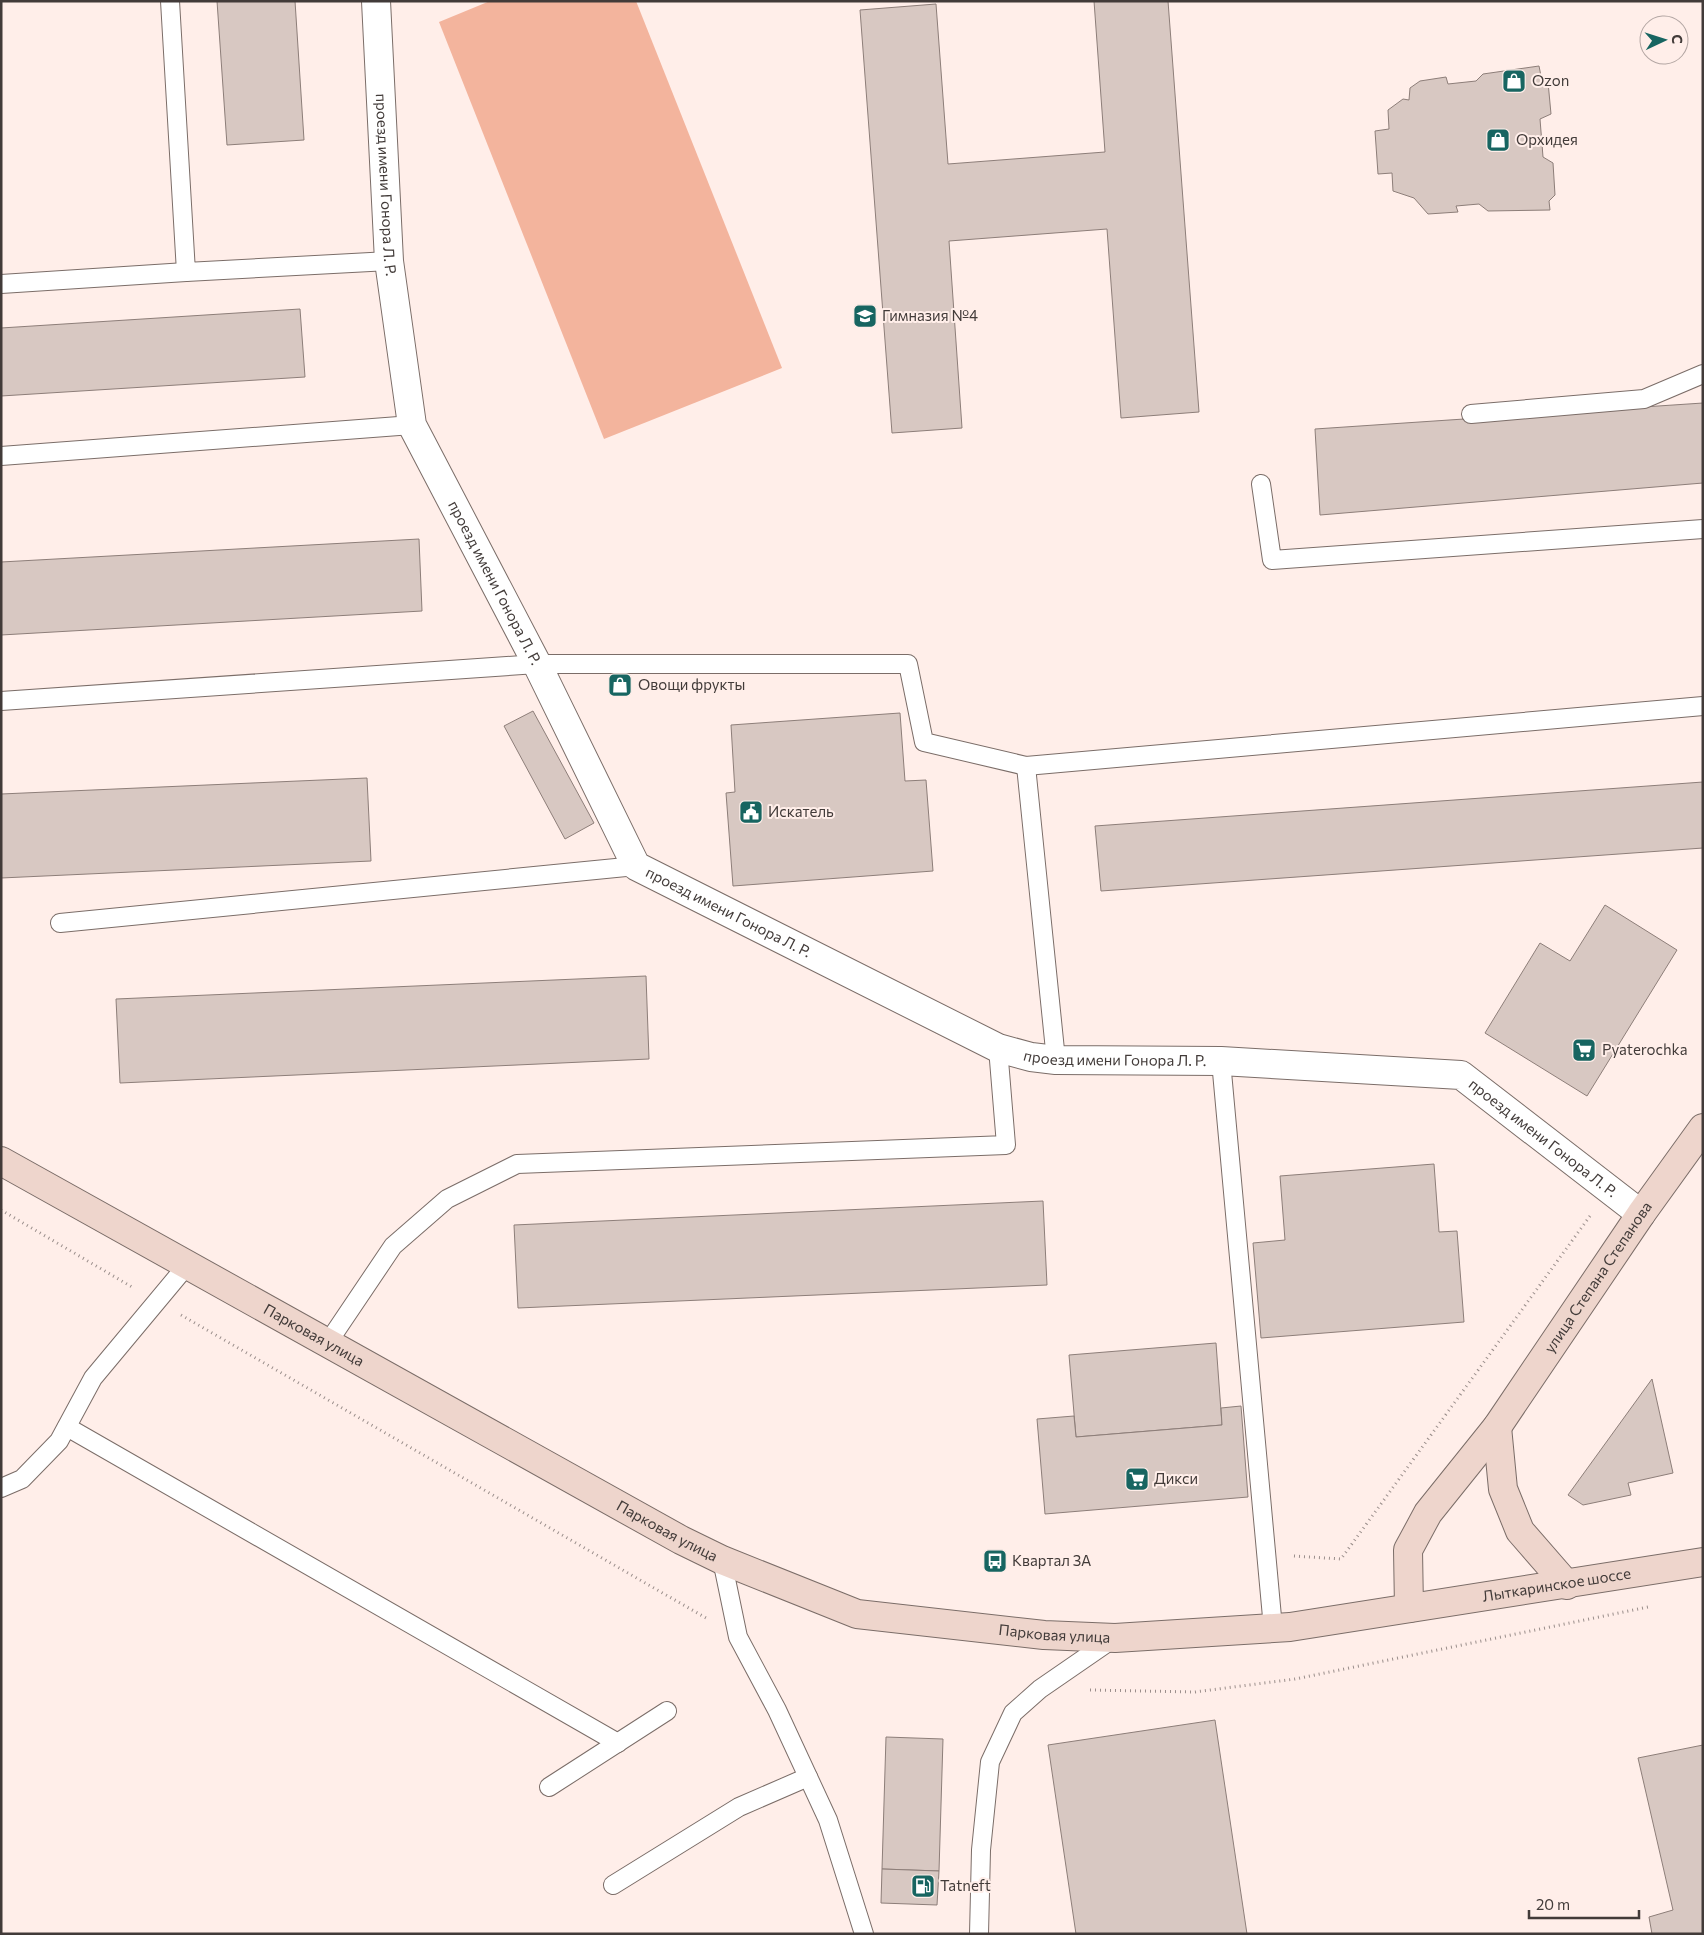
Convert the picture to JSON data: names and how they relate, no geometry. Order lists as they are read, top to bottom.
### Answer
{
  "streets": {
    "main road": ["улица Степана Степанова", "Парковая улица", "Лыткаринское шоссе"],
    "street": ["проезд имени Гонора Л. Р."]
  },
  "crossings": [
    ["проезд имени Гонора Л. Р.", "улица Степана Степанова"],
    ["улица Степана Степанова", "Парковая улица"],
    ["улица Степана Степанова", "Лыткаринское шоссе"],
    ["Парковая улица", "Лыткаринское шоссе"]
  ],
  "places": {
    "shop": ["Ozon", "Орхидея", "Овощи фрукты"],
    "school or university": ["Гимназия №4"],
    "public building": ["Искатель"],
    "supermarket": ["Pyaterochka", "Дикси"],
    "bus stop": ["Квартал 3А"],
    "fuel station": ["Tatneft"]
  },
  "scale_bar": "20 m",
  "north": "right"
}
